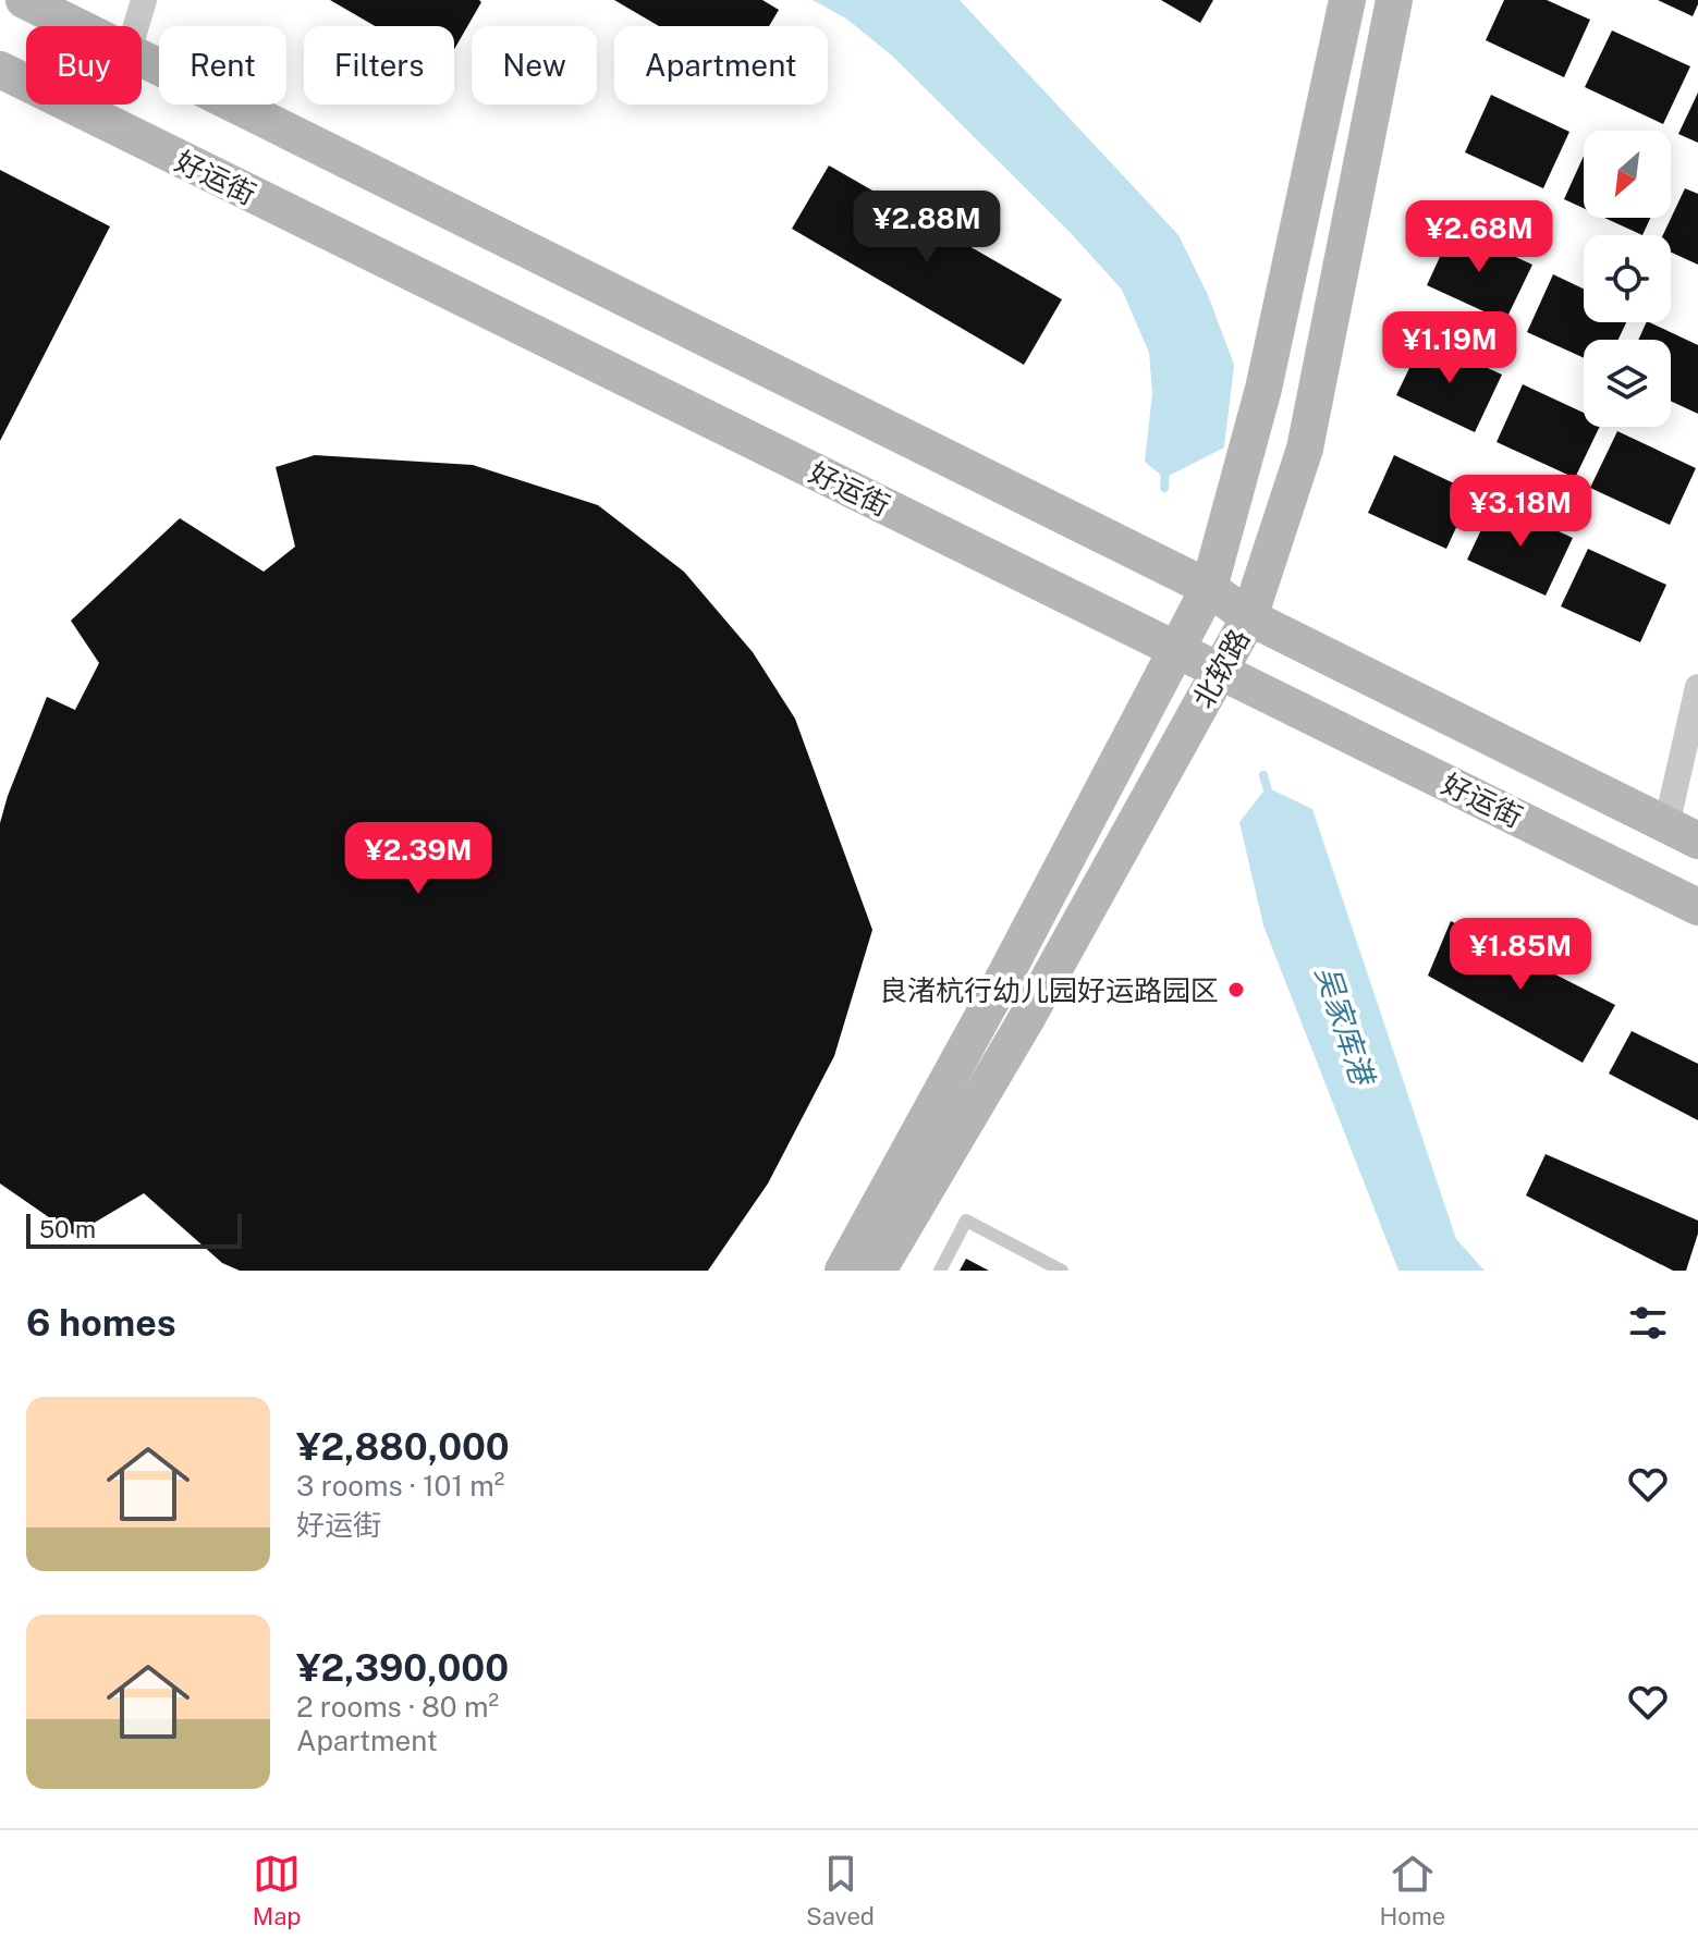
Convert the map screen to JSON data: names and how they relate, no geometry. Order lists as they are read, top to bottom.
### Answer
{
  "streets": {
    "street": ["好运街", "北软路"]
  },
  "crossings": [
    ["好运街", "北软路"]
  ],
  "water": ["吴家库港"],
  "places": ["良渚杭行幼儿园好运路园区"],
  "scale_bar": "50 m",
  "north": "bottom left",
  "page": {
    "chip": [
      "Buy",
      "Rent",
      "Filters",
      "New",
      "Apartment"
    ],
    "price": [
      "¥2.88M",
      "¥2.68M",
      "¥1.19M",
      "¥3.18M",
      "¥2.39M",
      "¥1.85M"
    ],
    "scale": "50 m",
    "heading": "6 homes",
    "list": [
      {
        "name": "¥2,880,000",
        "note": "3 rooms · 101 m² · 好运街"
      },
      {
        "name": "¥2,390,000",
        "note": "2 rooms · 80 m² · Apartment"
      }
    ],
    "tabs": ["Map", "Saved", "Home"]
  }
}
